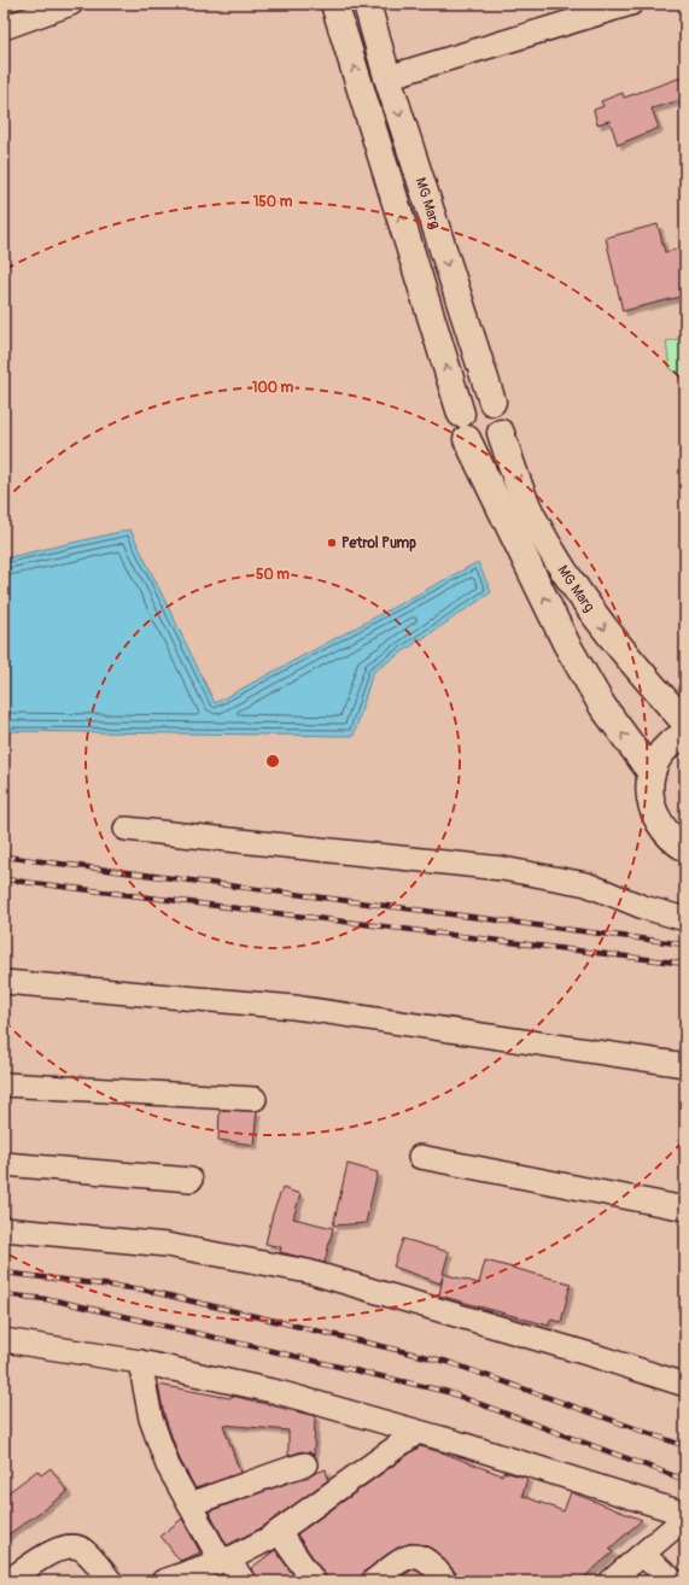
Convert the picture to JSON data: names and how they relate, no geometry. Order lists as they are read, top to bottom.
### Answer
{
  "streets": {
    "main road": ["MG Marg"]
  },
  "places": ["Petrol Pump"],
  "rings": ["150 m", "100 m", "50 m"]
}
